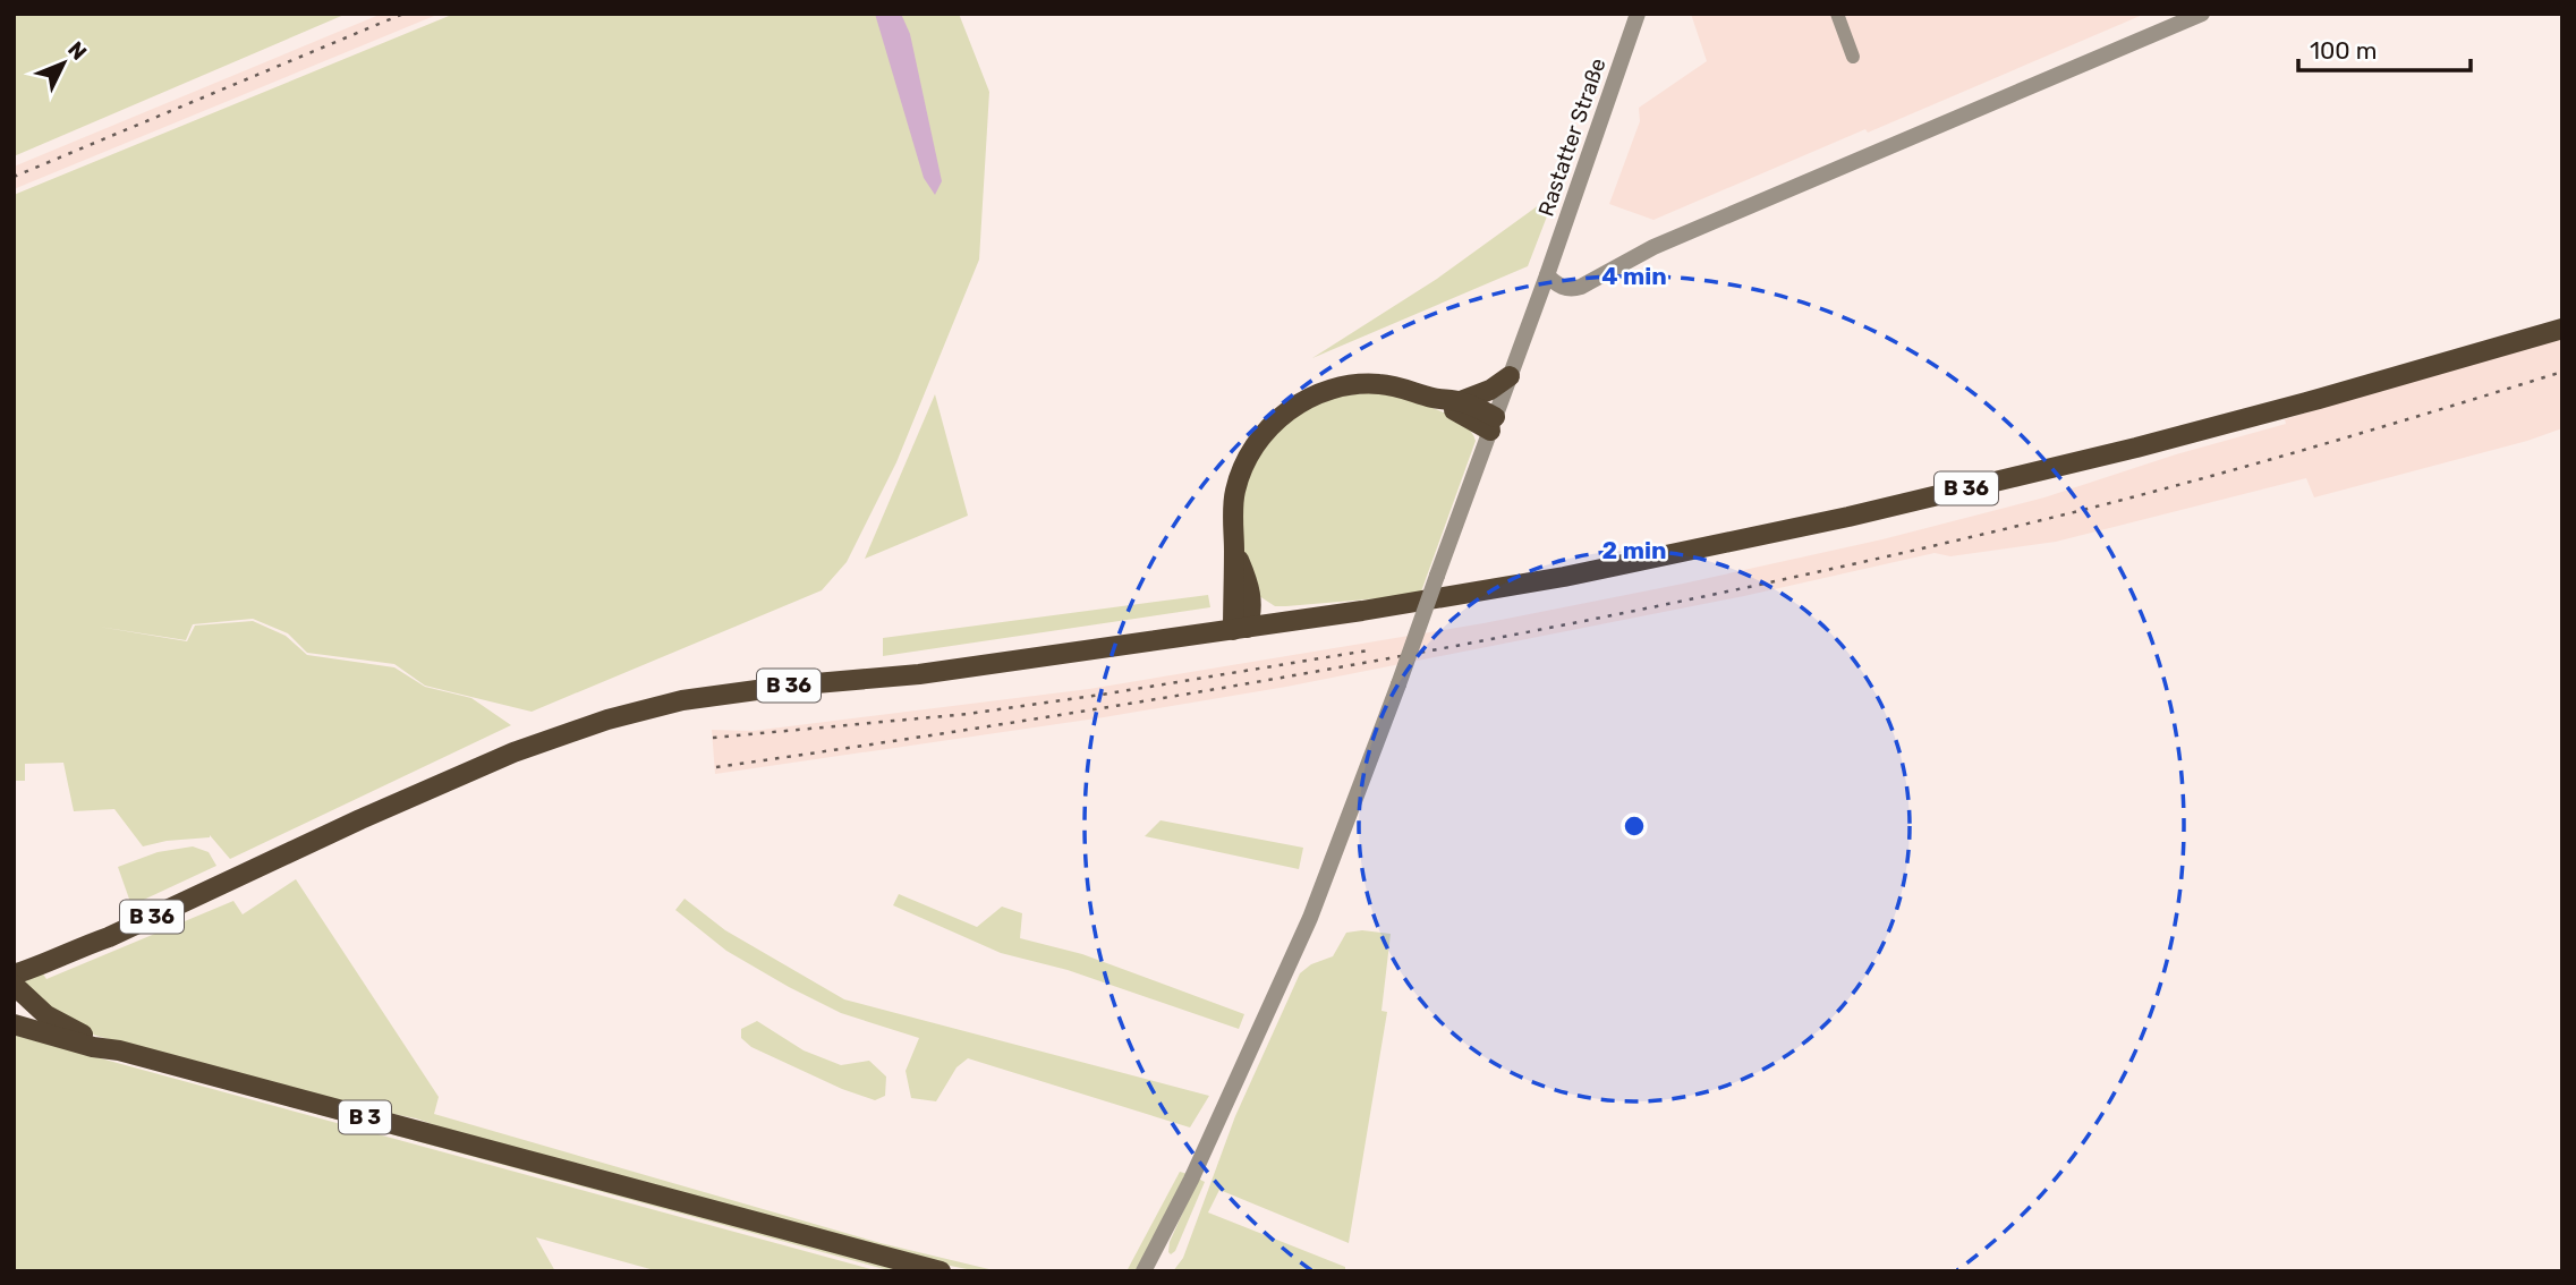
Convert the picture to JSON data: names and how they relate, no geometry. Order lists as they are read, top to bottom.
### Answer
{
  "streets": {
    "main road": ["B 36", "B 3"],
    "street": ["Rastatter Straße"]
  },
  "scale_bar": "100 m",
  "north": "top right",
  "rings": ["4 min", "2 min"]
}
